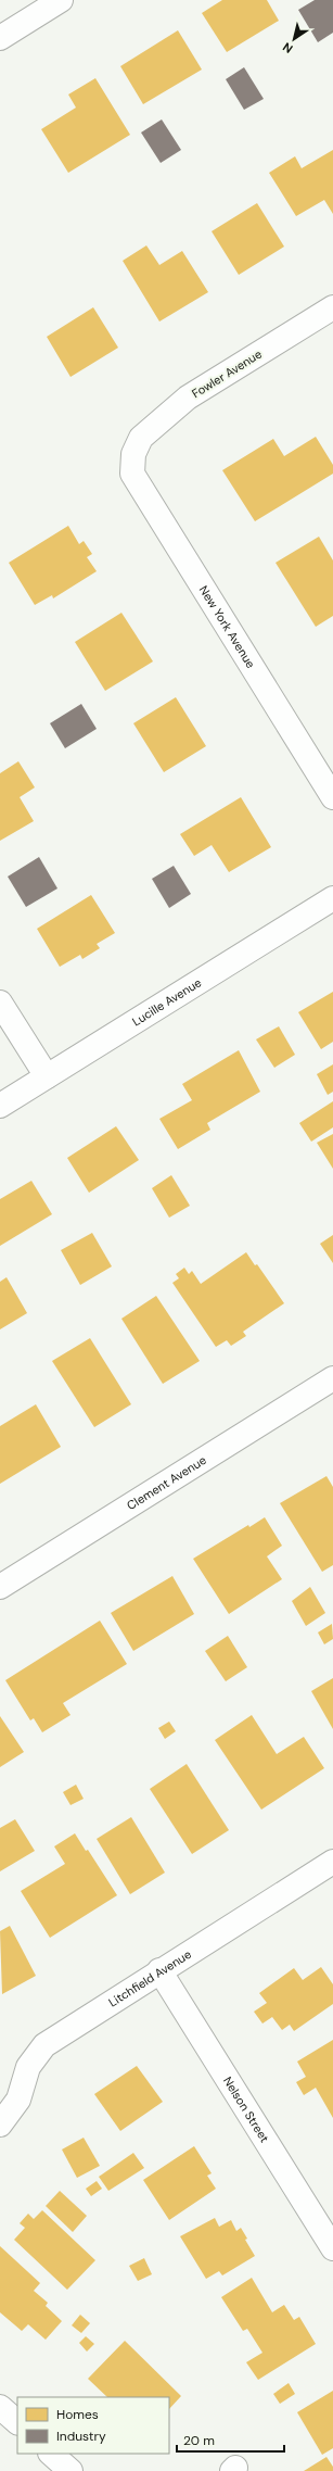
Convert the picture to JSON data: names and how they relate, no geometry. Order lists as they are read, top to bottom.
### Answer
{
  "streets": {
    "street": [
      "Fowler Avenue",
      "New York Avenue",
      "Lucille Avenue",
      "Clement Avenue",
      "Litchfield Avenue",
      "Nelson Street"
    ]
  },
  "crossings": [
    ["Fowler Avenue", "New York Avenue"],
    ["Litchfield Avenue", "Nelson Street"]
  ],
  "legend": ["Homes", "Industry"],
  "scale_bar": "20 m",
  "north": "bottom left"
}
